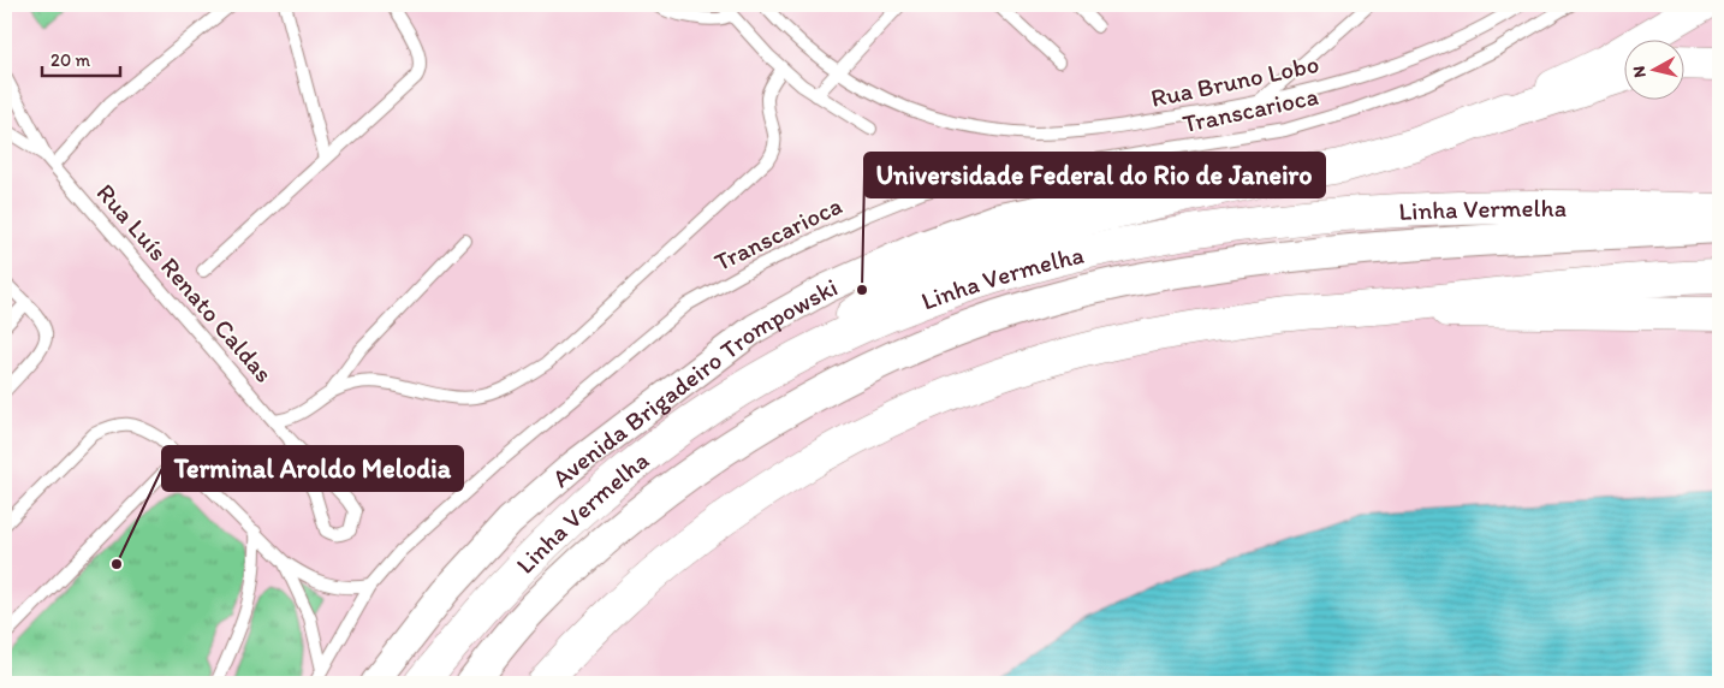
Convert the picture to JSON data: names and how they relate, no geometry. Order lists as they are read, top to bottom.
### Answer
{
  "streets": {
    "highway": ["Linha Vermelha", "Avenida Brigadeiro Trompowski"],
    "lane": ["Rua Bruno Lobo", "Transcarioca", "Rua Luís Renato Caldas"]
  },
  "places": ["Universidade Federal do Rio de Janeiro", "Terminal Aroldo Melodia"],
  "scale_bar": "20 m",
  "north": "left"
}
